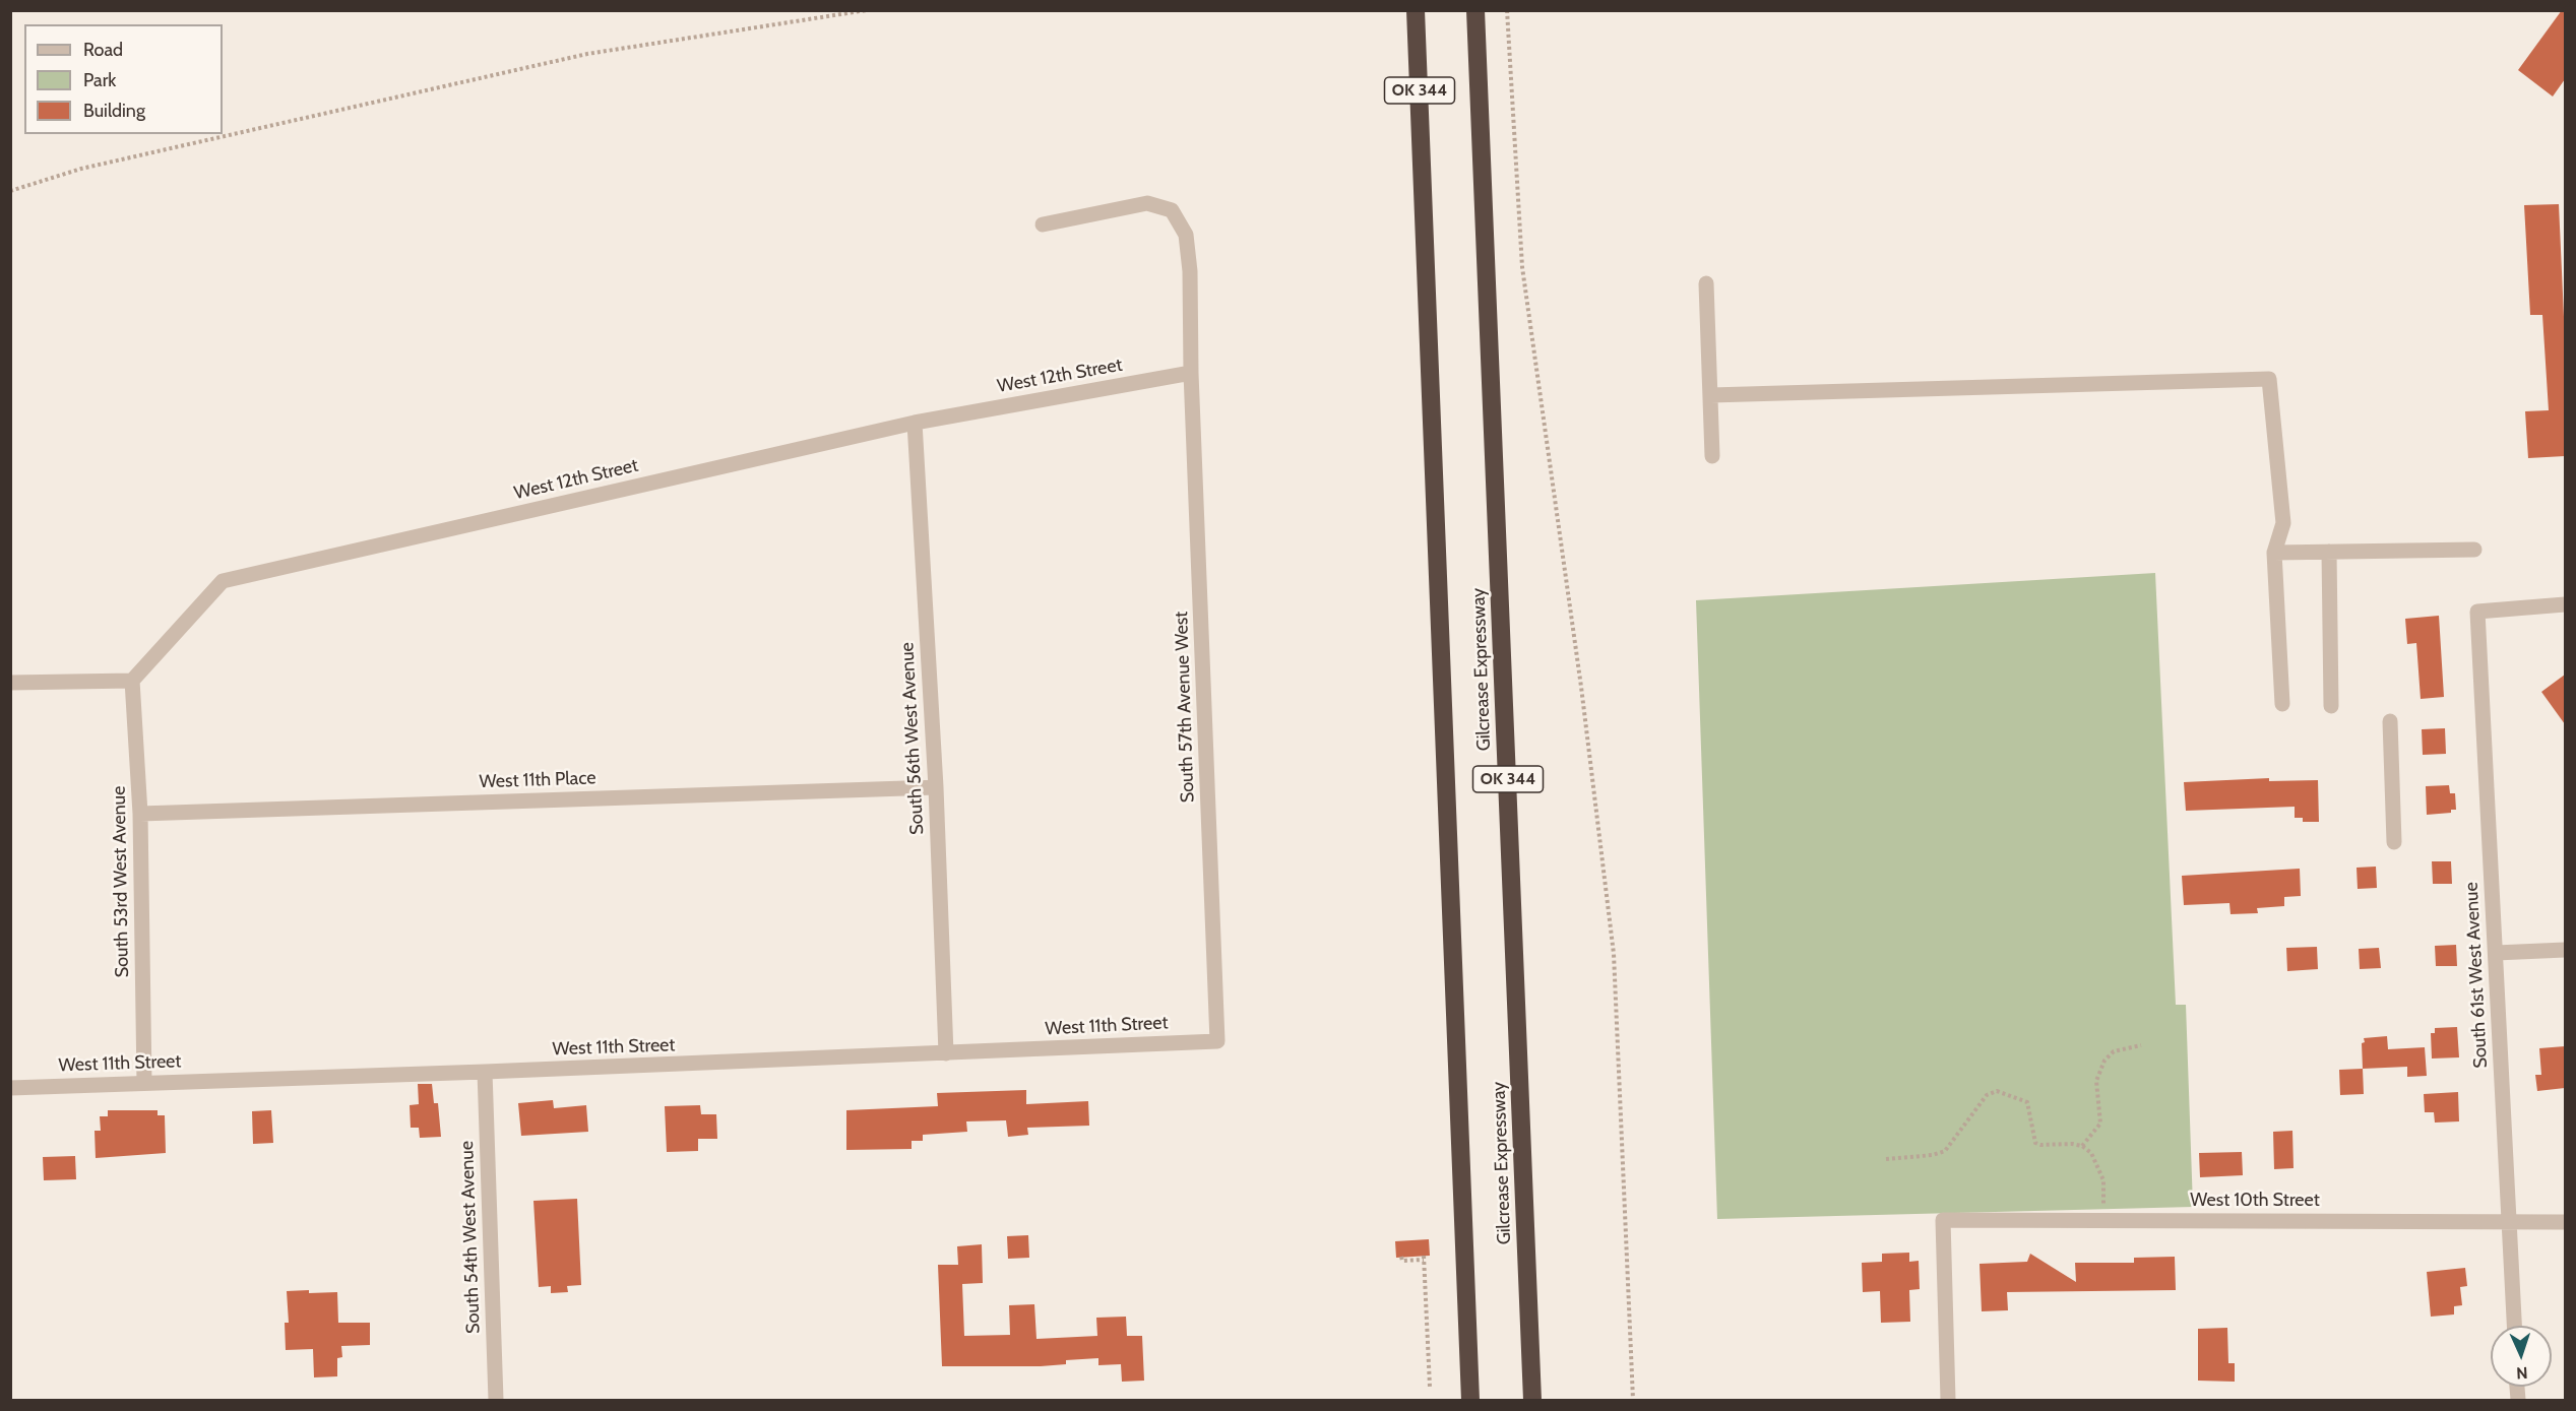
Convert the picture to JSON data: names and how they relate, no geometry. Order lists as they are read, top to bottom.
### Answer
{
  "streets": {
    "highway": ["OK 344", "Gilcrease Expressway"],
    "street": [
      "West 12th Street",
      "South 57th Avenue West",
      "South 56th West Avenue",
      "West 11th Place",
      "South 53rd West Avenue",
      "South 61st West Avenue",
      "West 11th Street",
      "West 10th Street",
      "South 54th West Avenue"
    ]
  },
  "crossings": [
    ["West 12th Street", "South 57th Avenue West"],
    ["West 12th Street", "South 56th West Avenue"],
    ["West 12th Street", "South 53rd West Avenue"],
    ["South 57th Avenue West", "West 11th Street"],
    ["South 56th West Avenue", "West 11th Place"],
    ["South 56th West Avenue", "West 11th Street"],
    ["West 11th Place", "South 53rd West Avenue"],
    ["South 53rd West Avenue", "West 11th Street"],
    ["South 61st West Avenue", "West 10th Street"],
    ["West 11th Street", "South 54th West Avenue"]
  ],
  "legend": ["Road", "Park", "Building"],
  "north": "bottom"
}
